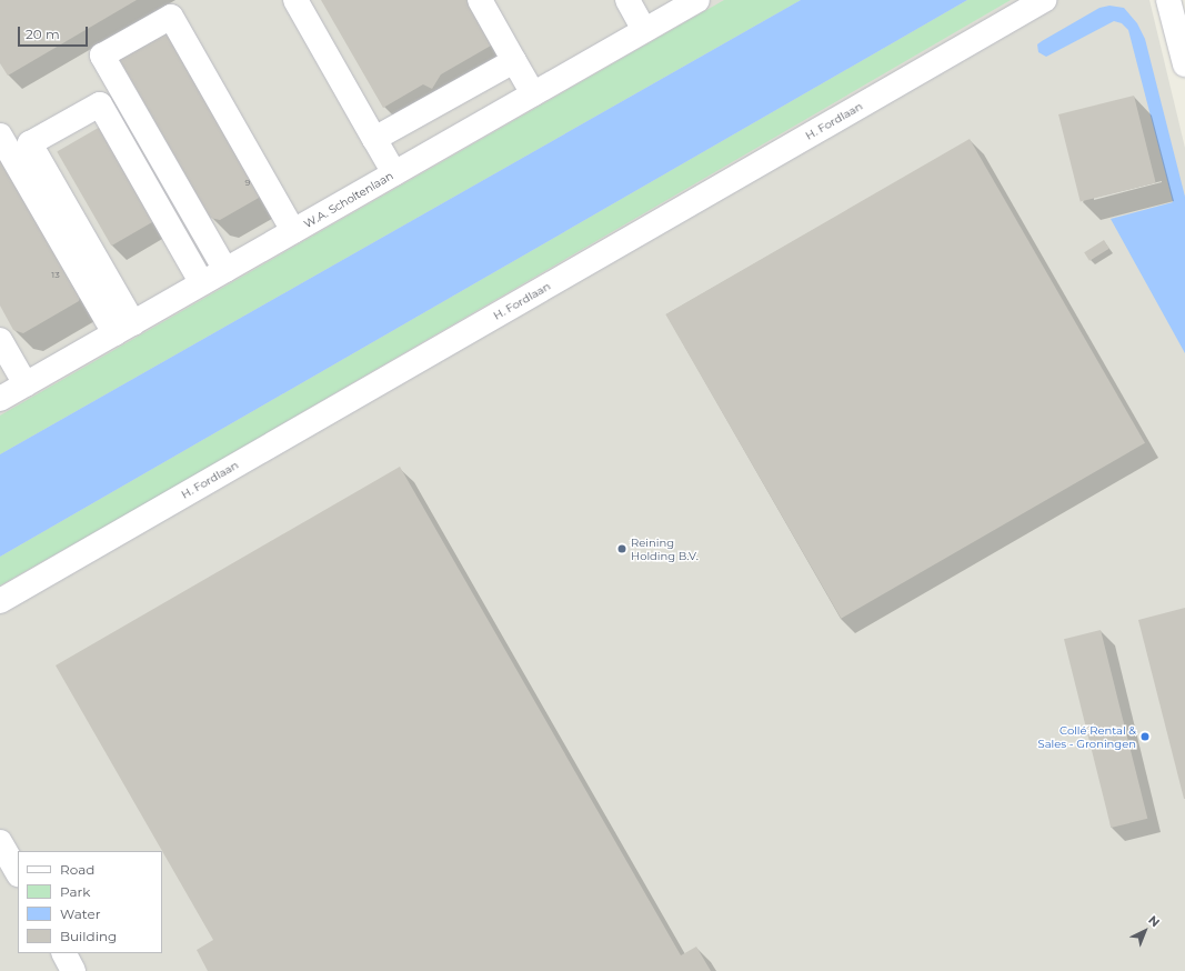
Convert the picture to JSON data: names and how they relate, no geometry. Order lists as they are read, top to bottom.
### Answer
{
  "streets": {
    "street": ["H. Fordlaan", "W.A. Scholtenlaan"]
  },
  "places": ["Reining Holding B.V.", "Collé Rental & Sales - Groningen"],
  "house_numbers": ["9", "13"],
  "legend": [
    "Road",
    "Park",
    "Water",
    "Building"
  ],
  "scale_bar": "20 m",
  "north": "top right"
}
